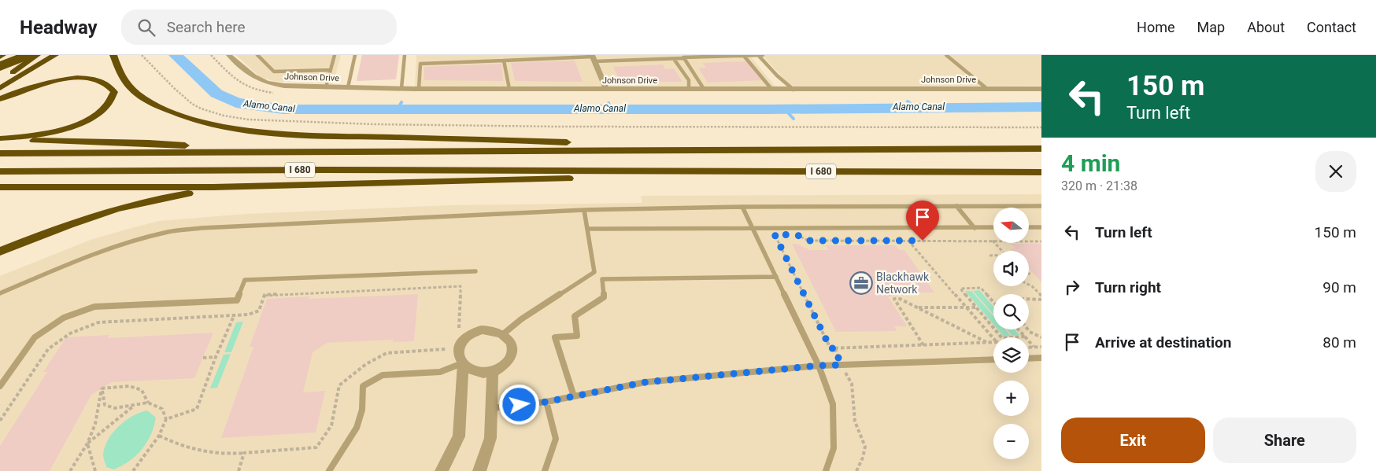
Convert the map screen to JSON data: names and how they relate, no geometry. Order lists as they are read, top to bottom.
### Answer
{
  "streets": {
    "highway": ["I 680"],
    "street": ["Johnson Drive"]
  },
  "water": ["Alamo Canal"],
  "places": {
    "office": ["Blackhawk Network"]
  },
  "north": "left",
  "page": {
    "header": "Headway",
    "search": "Search here",
    "nav": [
      "Home",
      "Map",
      "About",
      "Contact"
    ],
    "turn": ["150 m", "Turn left"],
    "heading": ["4 min", "320 m · 21:38"],
    "list": [
      {
        "name": "Turn left",
        "value": "150 m"
      },
      {
        "name": "Turn right",
        "value": "90 m"
      },
      {
        "name": "Arrive at destination",
        "value": "80 m"
      }
    ],
    "map_buttons": ["+", "−"],
    "buttons": ["Exit", "Share"]
  }
}
